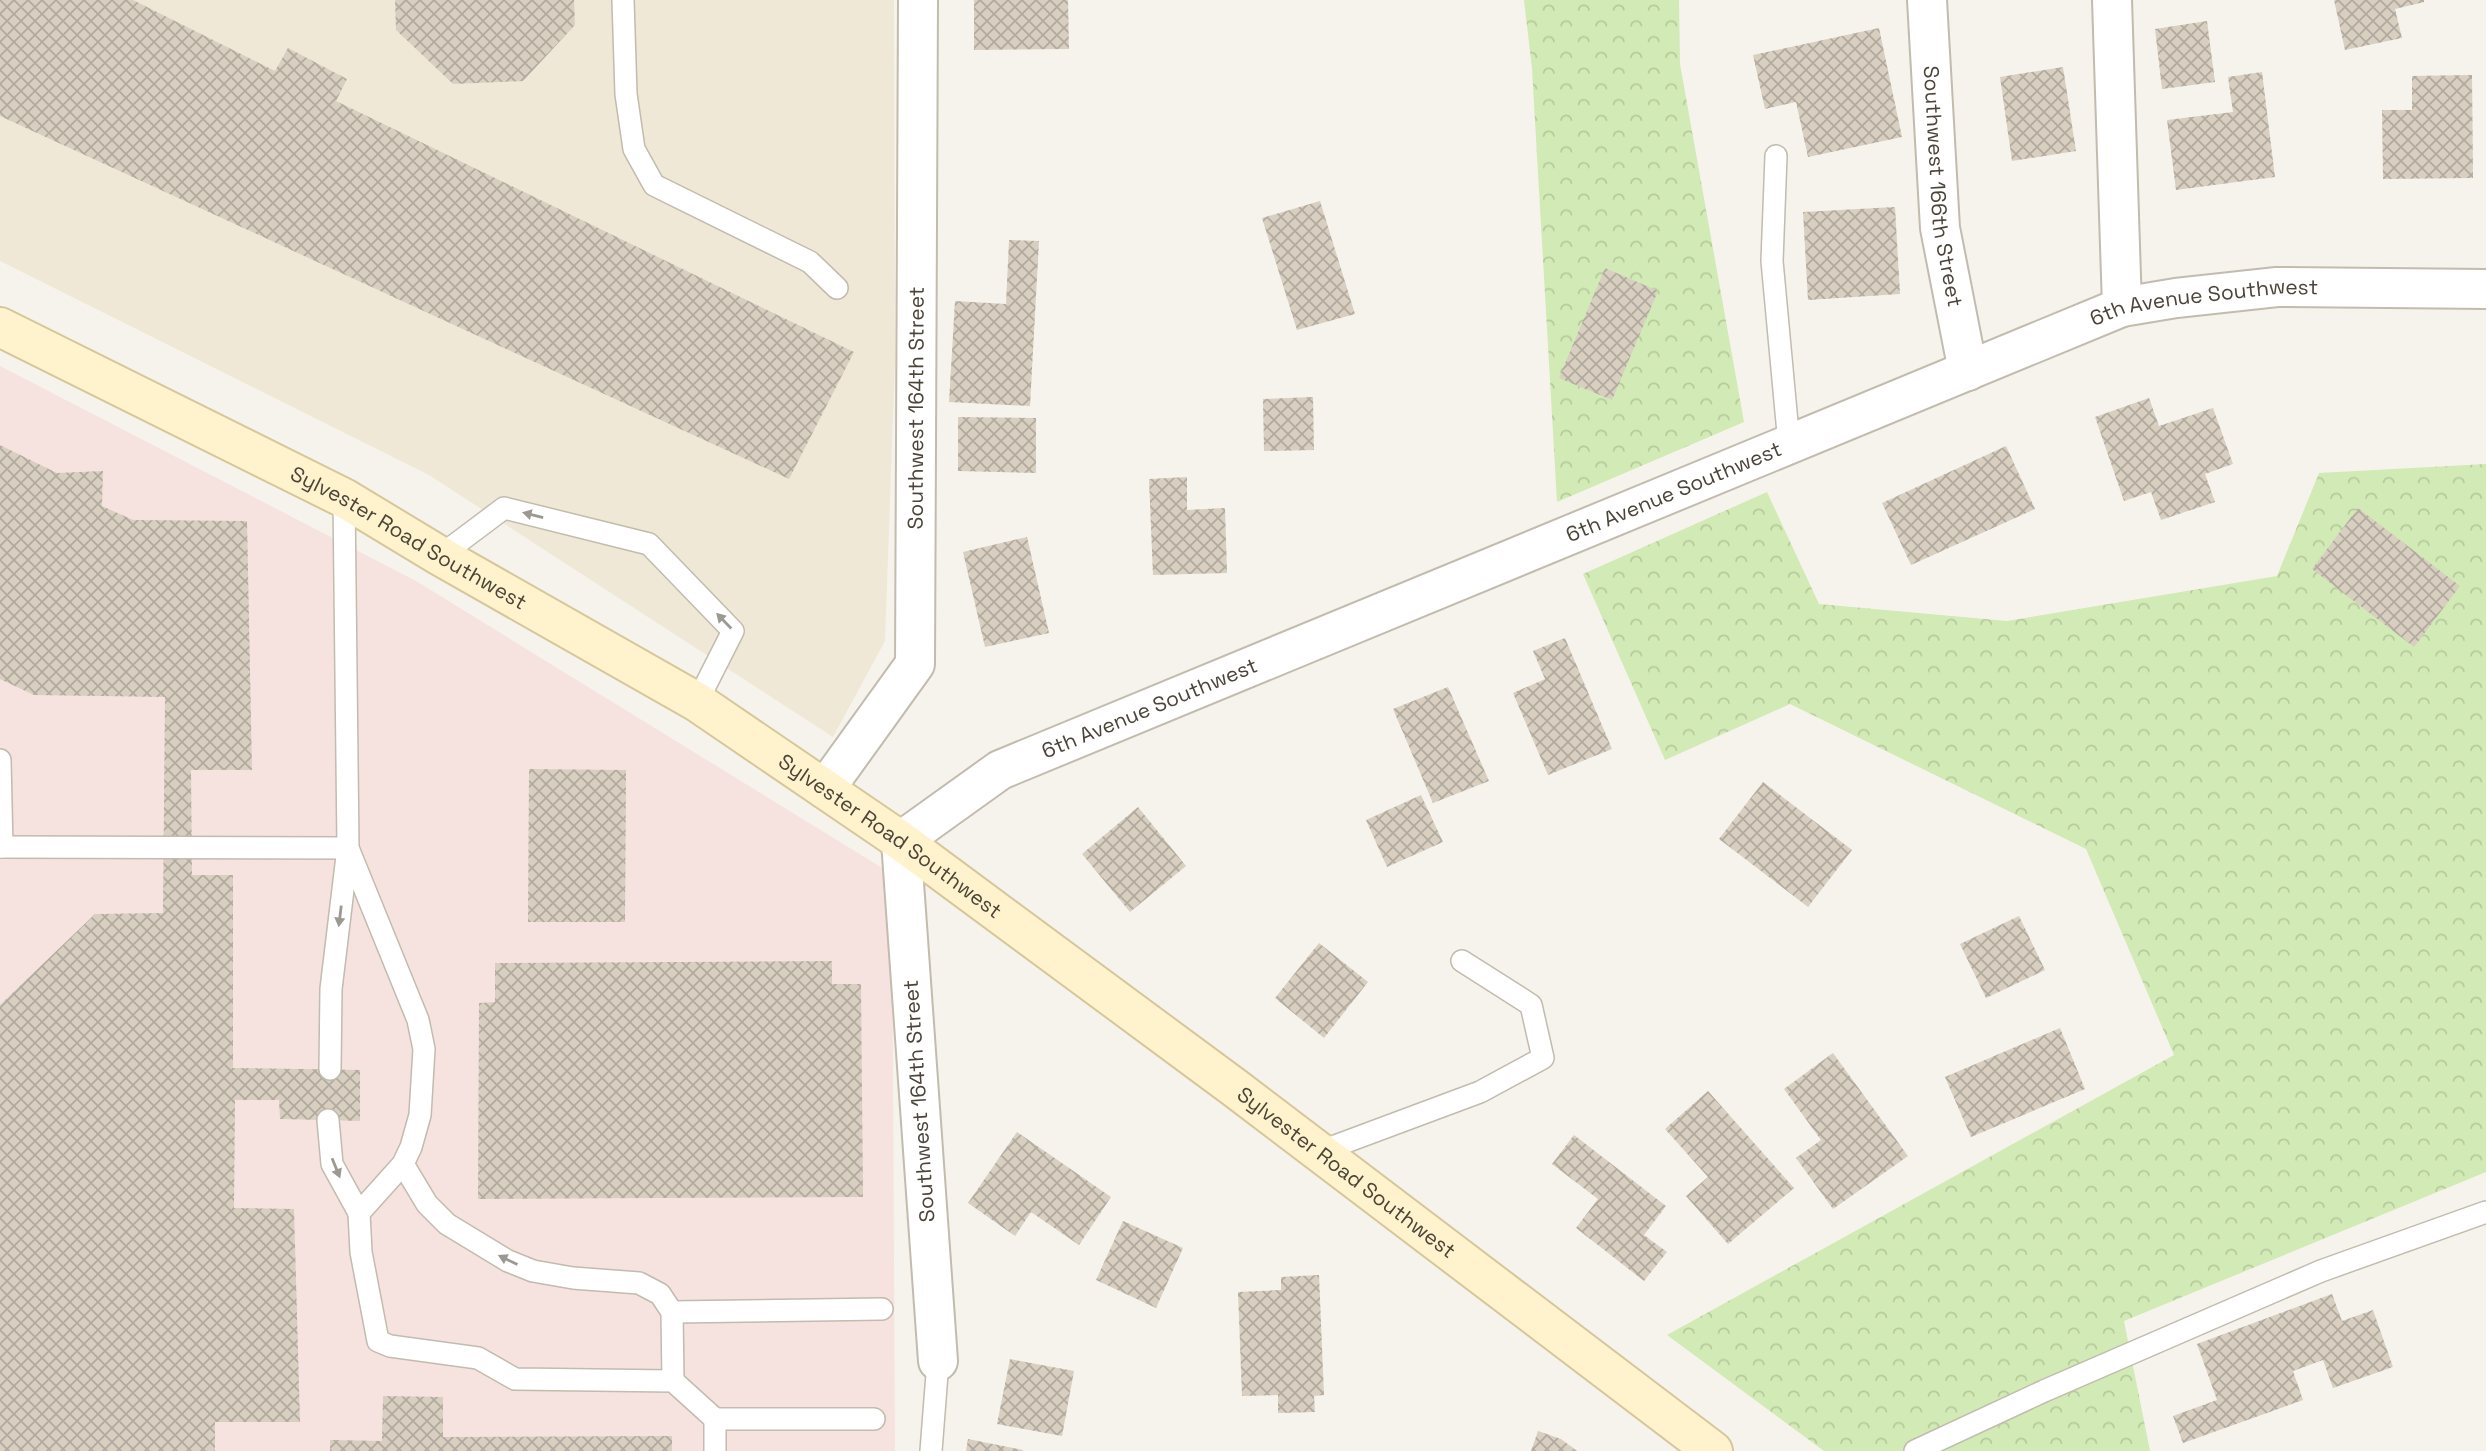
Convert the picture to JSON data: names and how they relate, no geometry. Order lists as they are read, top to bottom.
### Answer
{
  "streets": {
    "street": [
      "Southwest 166th Street",
      "6th Avenue Southwest",
      "Southwest 164th Street",
      "Sylvester Road Southwest"
    ]
  },
  "crossings": [
    ["Southwest 166th Street", "6th Avenue Southwest"],
    ["6th Avenue Southwest", "Southwest 164th Street"],
    ["6th Avenue Southwest", "Sylvester Road Southwest"],
    ["Southwest 164th Street", "Sylvester Road Southwest"]
  ]
}
